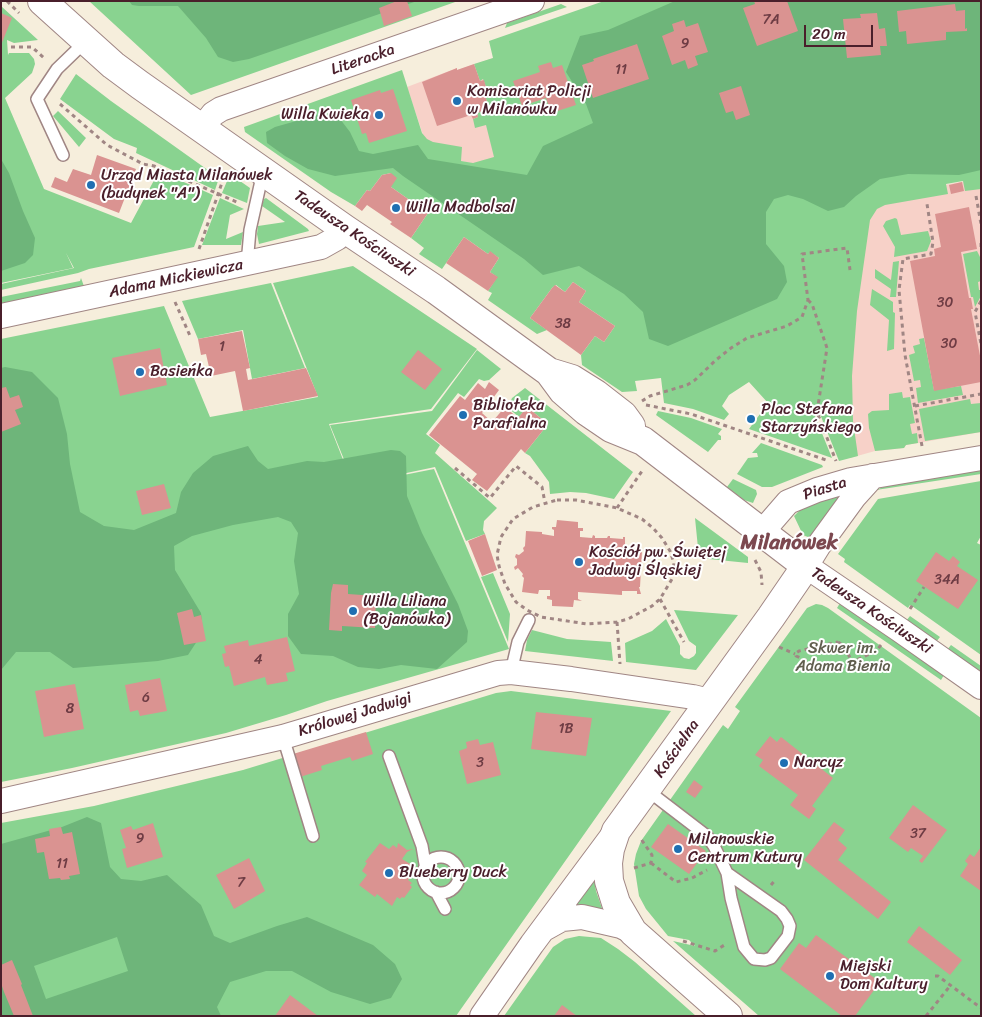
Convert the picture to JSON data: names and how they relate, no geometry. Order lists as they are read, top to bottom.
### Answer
{
  "streets": {
    "street": [
      "Literacka",
      "Tadeusza Kościuszki",
      "Adama Mickiewicza",
      "Piasta",
      "Królowej Jadwigi",
      "Kościelna"
    ]
  },
  "crossings": [
    ["Literacka", "Tadeusza Kościuszki"],
    ["Tadeusza Kościuszki", "Adama Mickiewicza"],
    ["Tadeusza Kościuszki", "Piasta"],
    ["Tadeusza Kościuszki", "Kościelna"],
    ["Piasta", "Kościelna"],
    ["Królowej Jadwigi", "Kościelna"]
  ],
  "districts": ["Milanówek"],
  "parks": ["Skwer im. Adama Bienia"],
  "places": [
    "Komisariat Policji w Milanówku",
    "Willa Kwieka",
    "Urząd Miasta Milanówek (budynek \"A\")",
    "Willa Modbolsal",
    "Basieńka",
    "Biblioteka Parafialna",
    "Plac Stefana Starzyńskiego",
    "Kościół pw. Świętej Jadwigi Śląskiej",
    "Willa Liliana (Bojanówka)",
    "Narcyz",
    "Milanowskie Centrum Kutury",
    "Blueberry Duck",
    "Miejski Dom Kultury"
  ],
  "house_numbers": [
    "7A",
    "9",
    "11",
    "30",
    "38",
    "30",
    "1",
    "34A",
    "4",
    "6",
    "8",
    "1B",
    "3",
    "37",
    "9",
    "11",
    "7"
  ],
  "scale_bar": "20 m"
}
